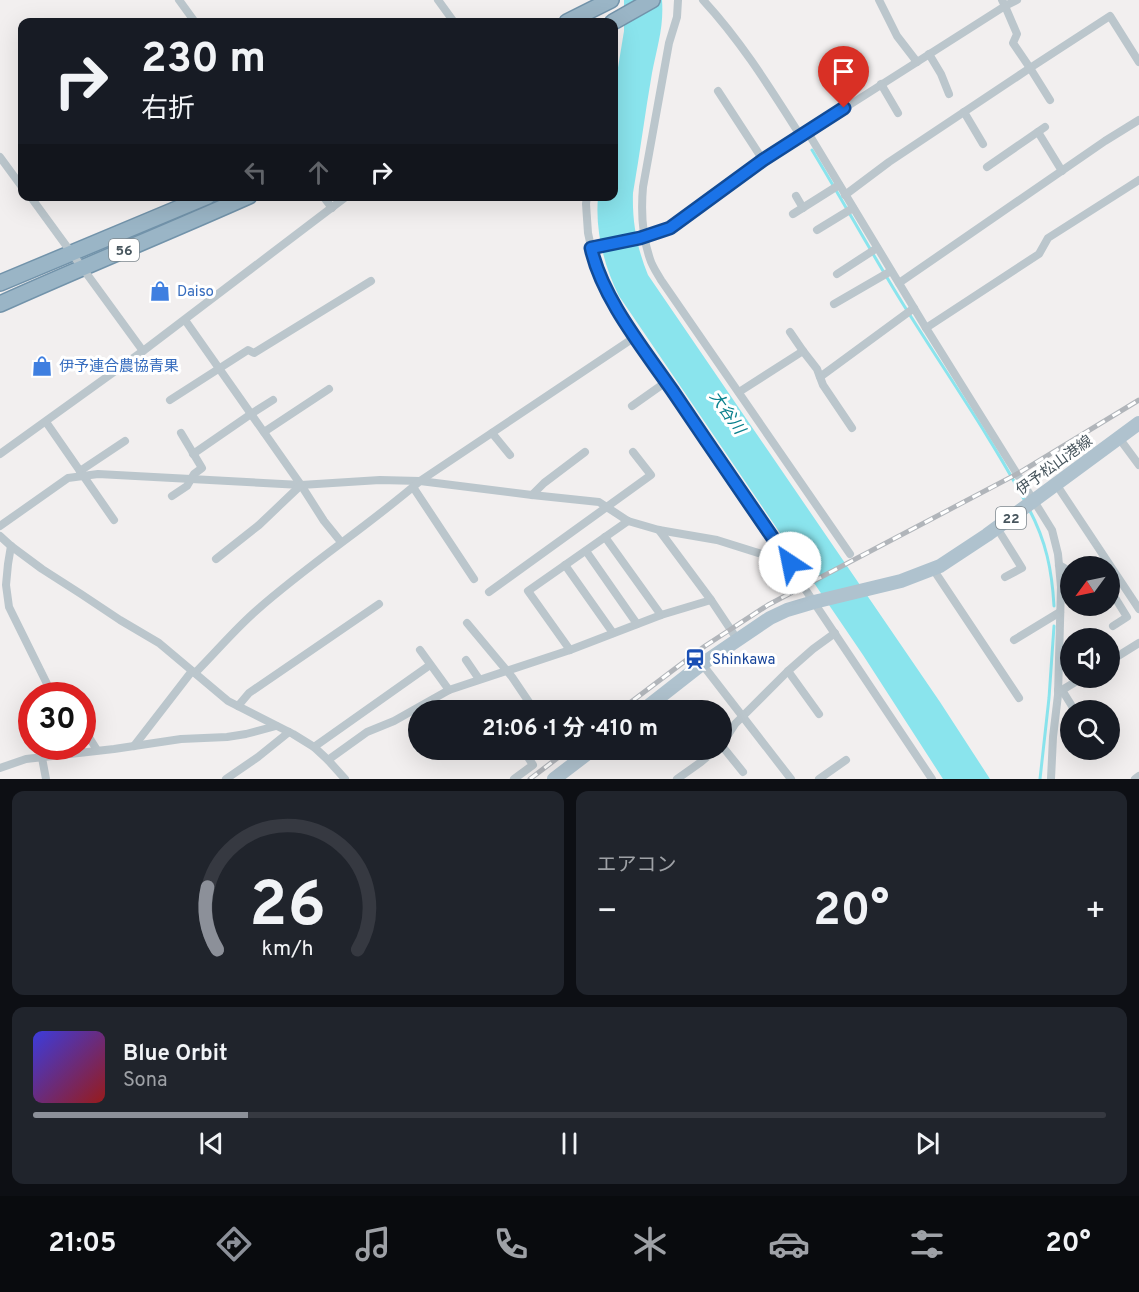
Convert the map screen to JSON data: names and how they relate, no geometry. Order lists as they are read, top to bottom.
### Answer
{
  "streets": {
    "highway": ["56"],
    "main road": ["伊予松山港線", "22"]
  },
  "water": ["大谷川"],
  "places": {
    "shop": ["Daiso", "伊予連合農協青果"],
    "station": ["Shinkawa"]
  },
  "north": "bottom left",
  "page": {
    "turn": ["230 m", "右折"],
    "limit": "30",
    "trip": "21:06 · 1 分 · 410 m",
    "tile": "エアコン",
    "heat": ["−", "20°", "+"],
    "song": ["Blue Orbit", "Sona"],
    "tabs": ["21:05", "20°"],
    "gauge": ["26", "km/h"]
  }
}
